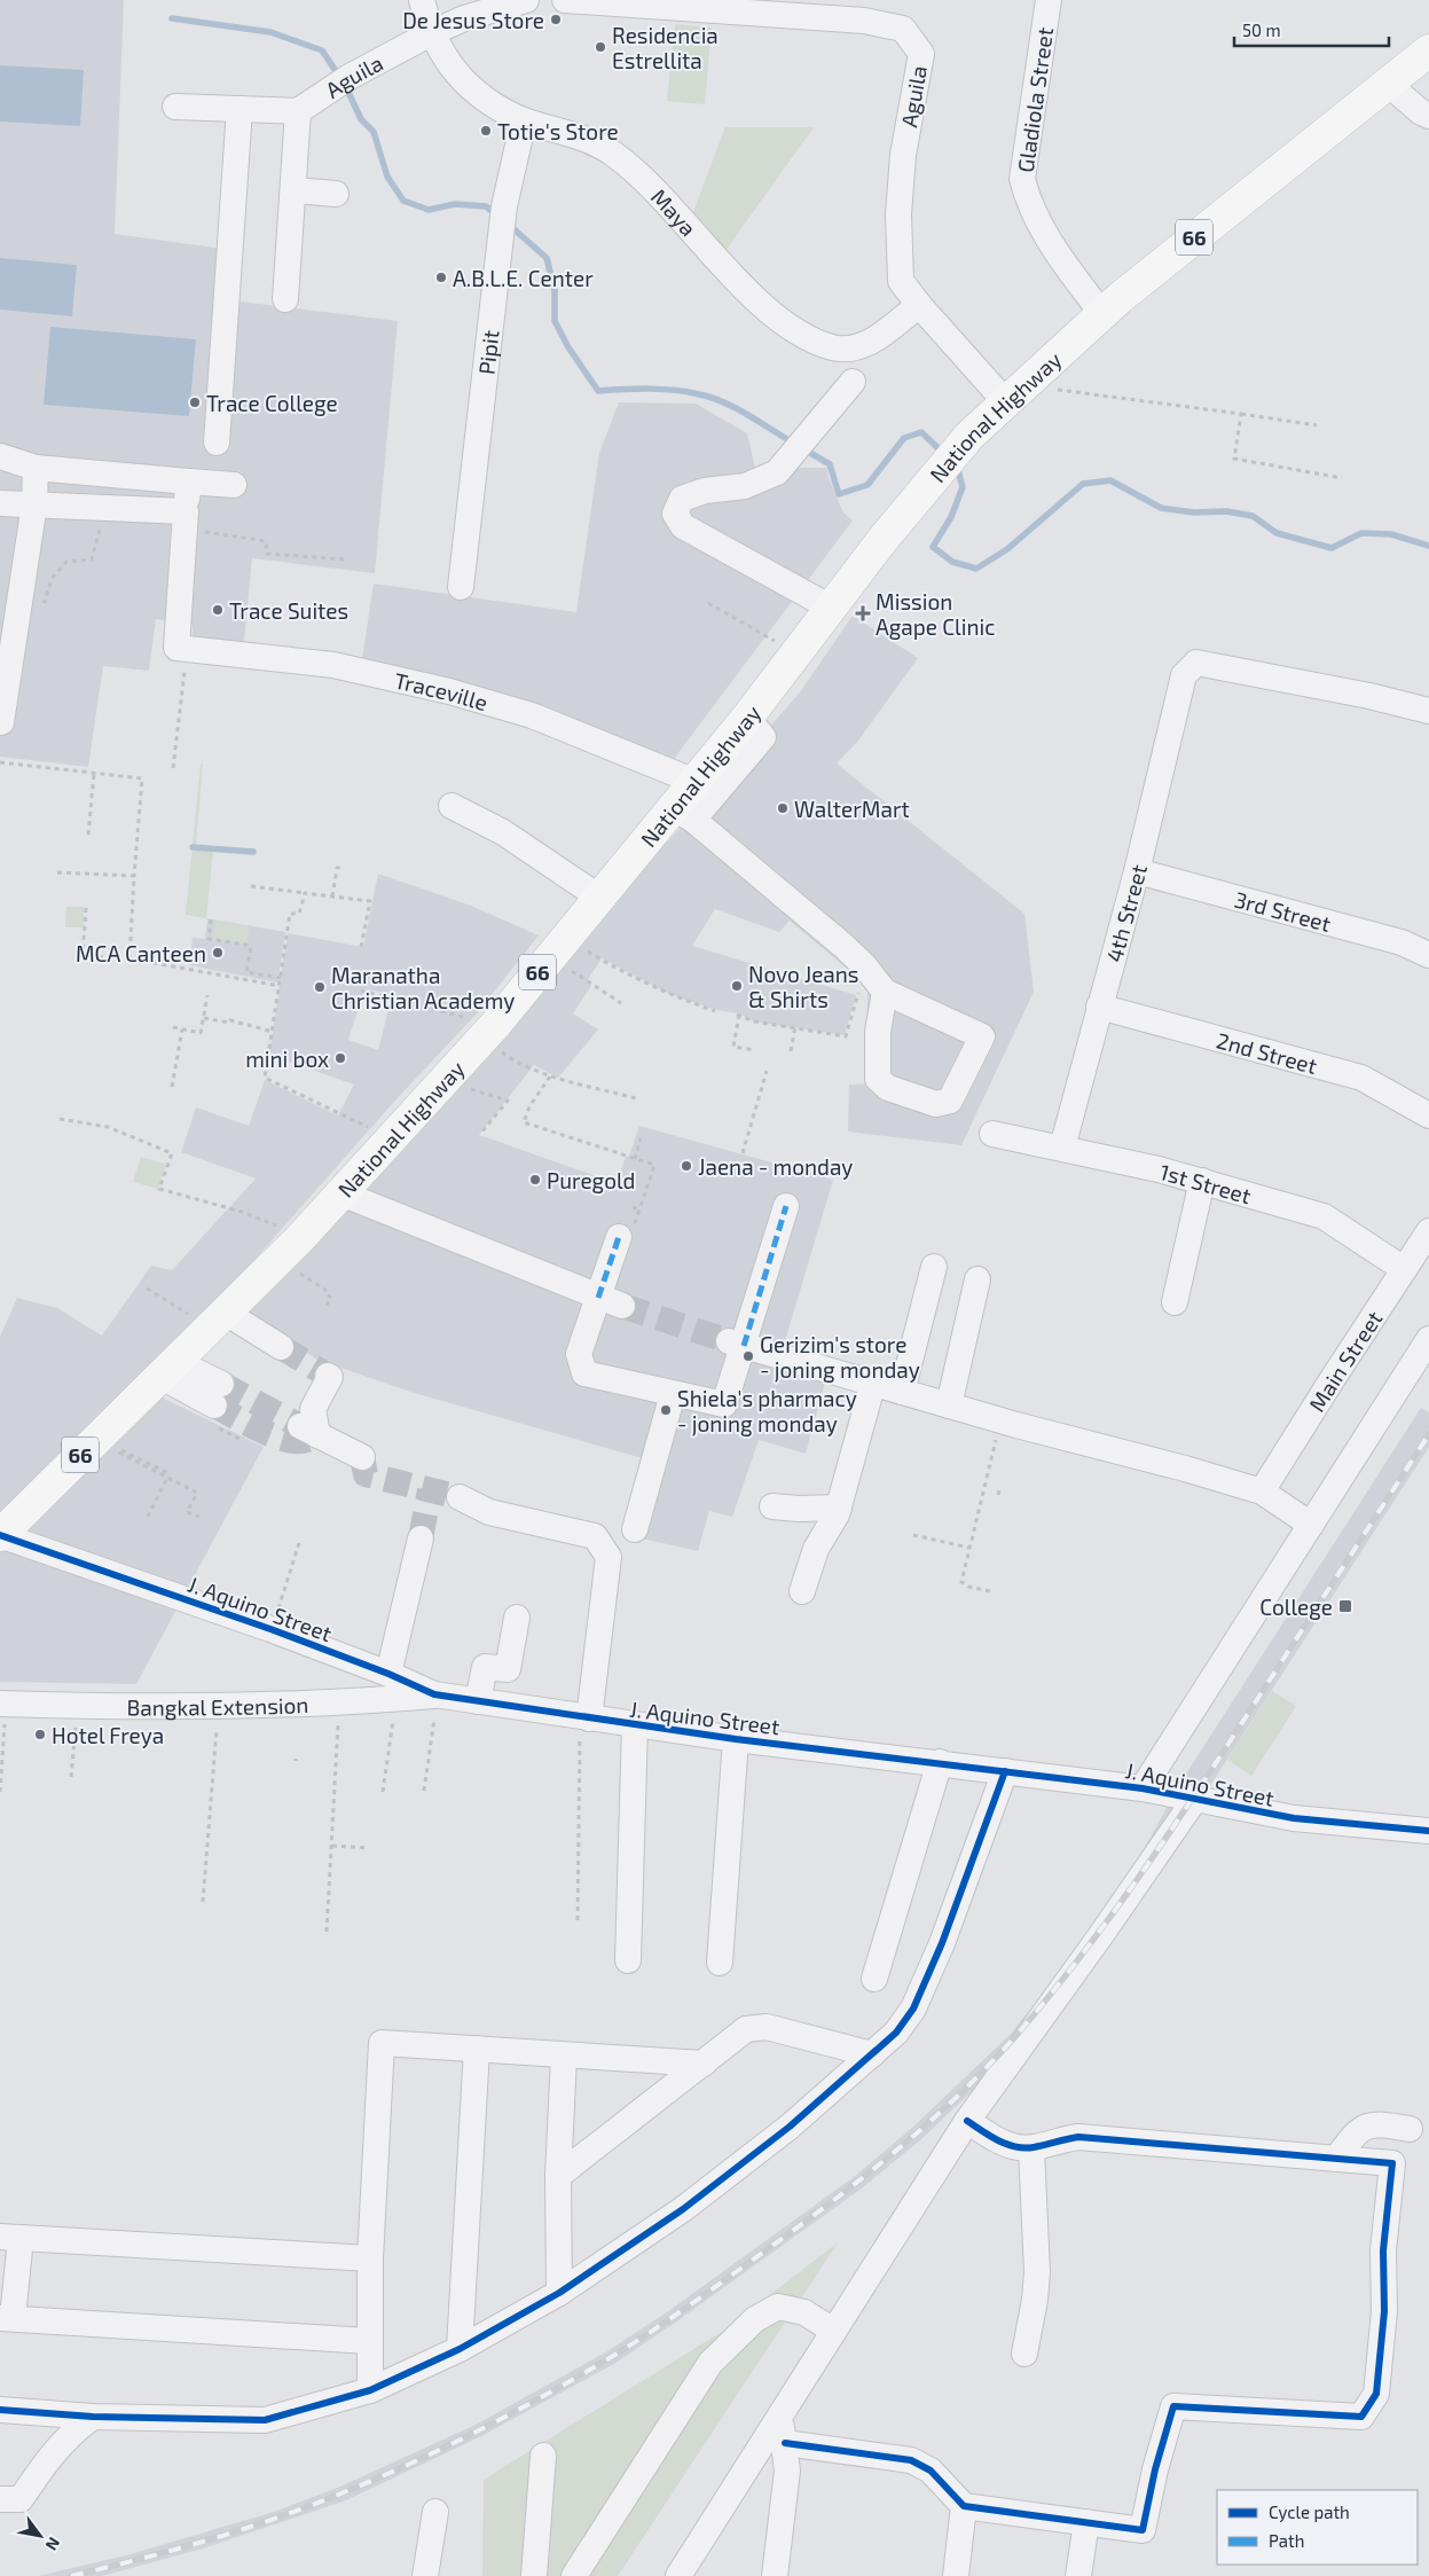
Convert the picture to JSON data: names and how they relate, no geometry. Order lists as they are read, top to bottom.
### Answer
{
  "streets": {
    "main road": ["66", "National Highway"],
    "street": [
      "Aguila",
      "Gladiola Street",
      "Maya",
      "Pipit",
      "Traceville",
      "3rd Street",
      "4th Street",
      "2nd Street",
      "1st Street",
      "Main Street",
      "J. Aquino Street",
      "Bangkal Extension"
    ]
  },
  "crossings": [
    ["Aguila", "Maya"],
    ["Aguila", "National Highway"],
    ["Gladiola Street", "National Highway"],
    ["Maya", "Pipit"],
    ["National Highway", "Traceville"],
    ["National Highway", "J. Aquino Street"],
    ["3rd Street", "4th Street"],
    ["4th Street", "2nd Street"],
    ["4th Street", "1st Street"],
    ["1st Street", "Main Street"],
    ["J. Aquino Street", "Bangkal Extension"]
  ],
  "places": {
    "other": [
      "De Jesus Store",
      "Residencia Estrellita",
      "Totie's Store",
      "A.B.L.E. Center",
      "Trace College",
      "Trace Suites",
      "WalterMart",
      "MCA Canteen",
      "Novo Jeans & Shirts",
      "Maranatha Christian Academy",
      "mini box",
      "Jaena - monday",
      "Puregold",
      "Gerizim's store - joning monday",
      "Shiela's pharmacy - joning monday",
      "Hotel Freya"
    ],
    "health": ["Mission Agape Clinic"],
    "transit": ["College"]
  },
  "legend": ["Cycle path", "Path"],
  "scale_bar": "50 m",
  "north": "bottom right"
}
